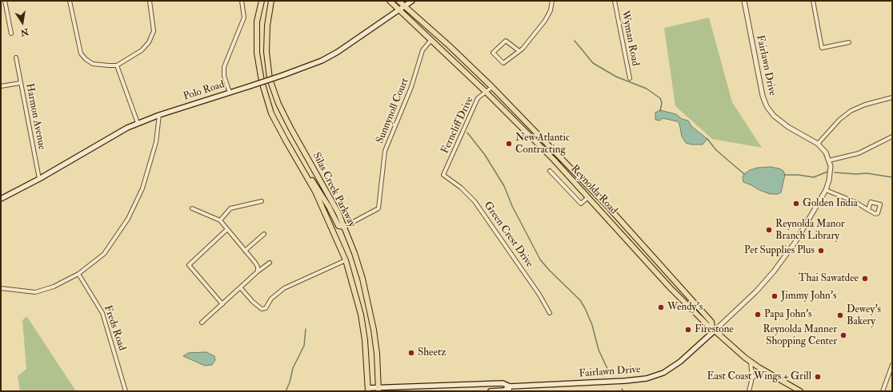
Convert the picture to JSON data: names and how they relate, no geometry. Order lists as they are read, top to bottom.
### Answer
{
  "streets": {
    "main road": [
      "Fairlawn Drive",
      "Polo Road",
      "Silas Creek Parkway",
      "Reynolda Road"
    ],
    "street": [
      "Wyman Road",
      "Sunnynoll Court",
      "Harmon Avenue",
      "Ferncliff Drive",
      "Green Crest Drive",
      "Freds Road"
    ]
  },
  "crossings": [
    ["Fairlawn Drive", "Silas Creek Parkway"],
    ["Fairlawn Drive", "Reynolda Road"],
    ["Polo Road", "Harmon Avenue"],
    ["Polo Road", "Reynolda Road"],
    ["Sunnynoll Court", "Silas Creek Parkway"],
    ["Sunnynoll Court", "Reynolda Road"],
    ["Ferncliff Drive", "Reynolda Road"],
    ["Ferncliff Drive", "Green Crest Drive"]
  ],
  "places": [
    "New Atlantic Contracting",
    "Golden India",
    "Reynolda Manor Branch Library",
    "Pet Supplies Plus",
    "Thai Sawatdee",
    "Jimmy John's",
    "Wendy's",
    "Papa John's",
    "Dewey's Bakery",
    "Firestone",
    "Reynolda Manner Shopping Center",
    "Sheetz",
    "East Coast Wings + Grill"
  ],
  "north": "bottom"
}
